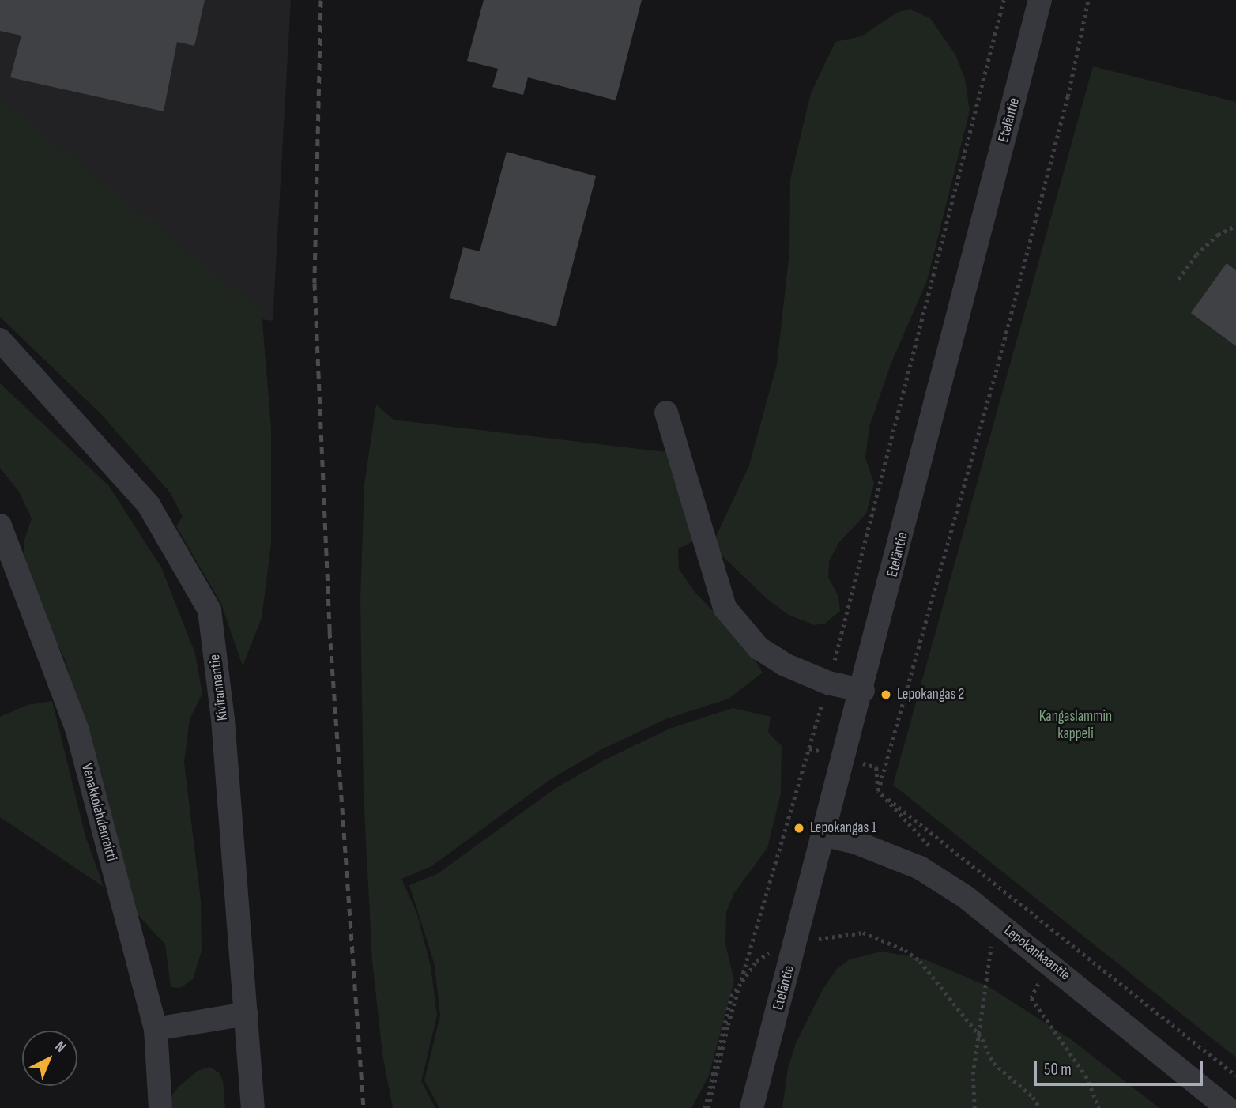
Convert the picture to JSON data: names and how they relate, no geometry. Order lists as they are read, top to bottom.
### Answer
{
  "streets": {
    "street": [
      "Eteläntie",
      "Kivirannantie",
      "Venakkolahdenraitti",
      "Lepokankaantie"
    ]
  },
  "crossings": [
    ["Eteläntie", "Lepokankaantie"]
  ],
  "parks": ["Kangaslammin kappeli"],
  "places": ["Lepokangas 2", "Lepokangas 1"],
  "scale_bar": "50 m",
  "north": "top right"
}
